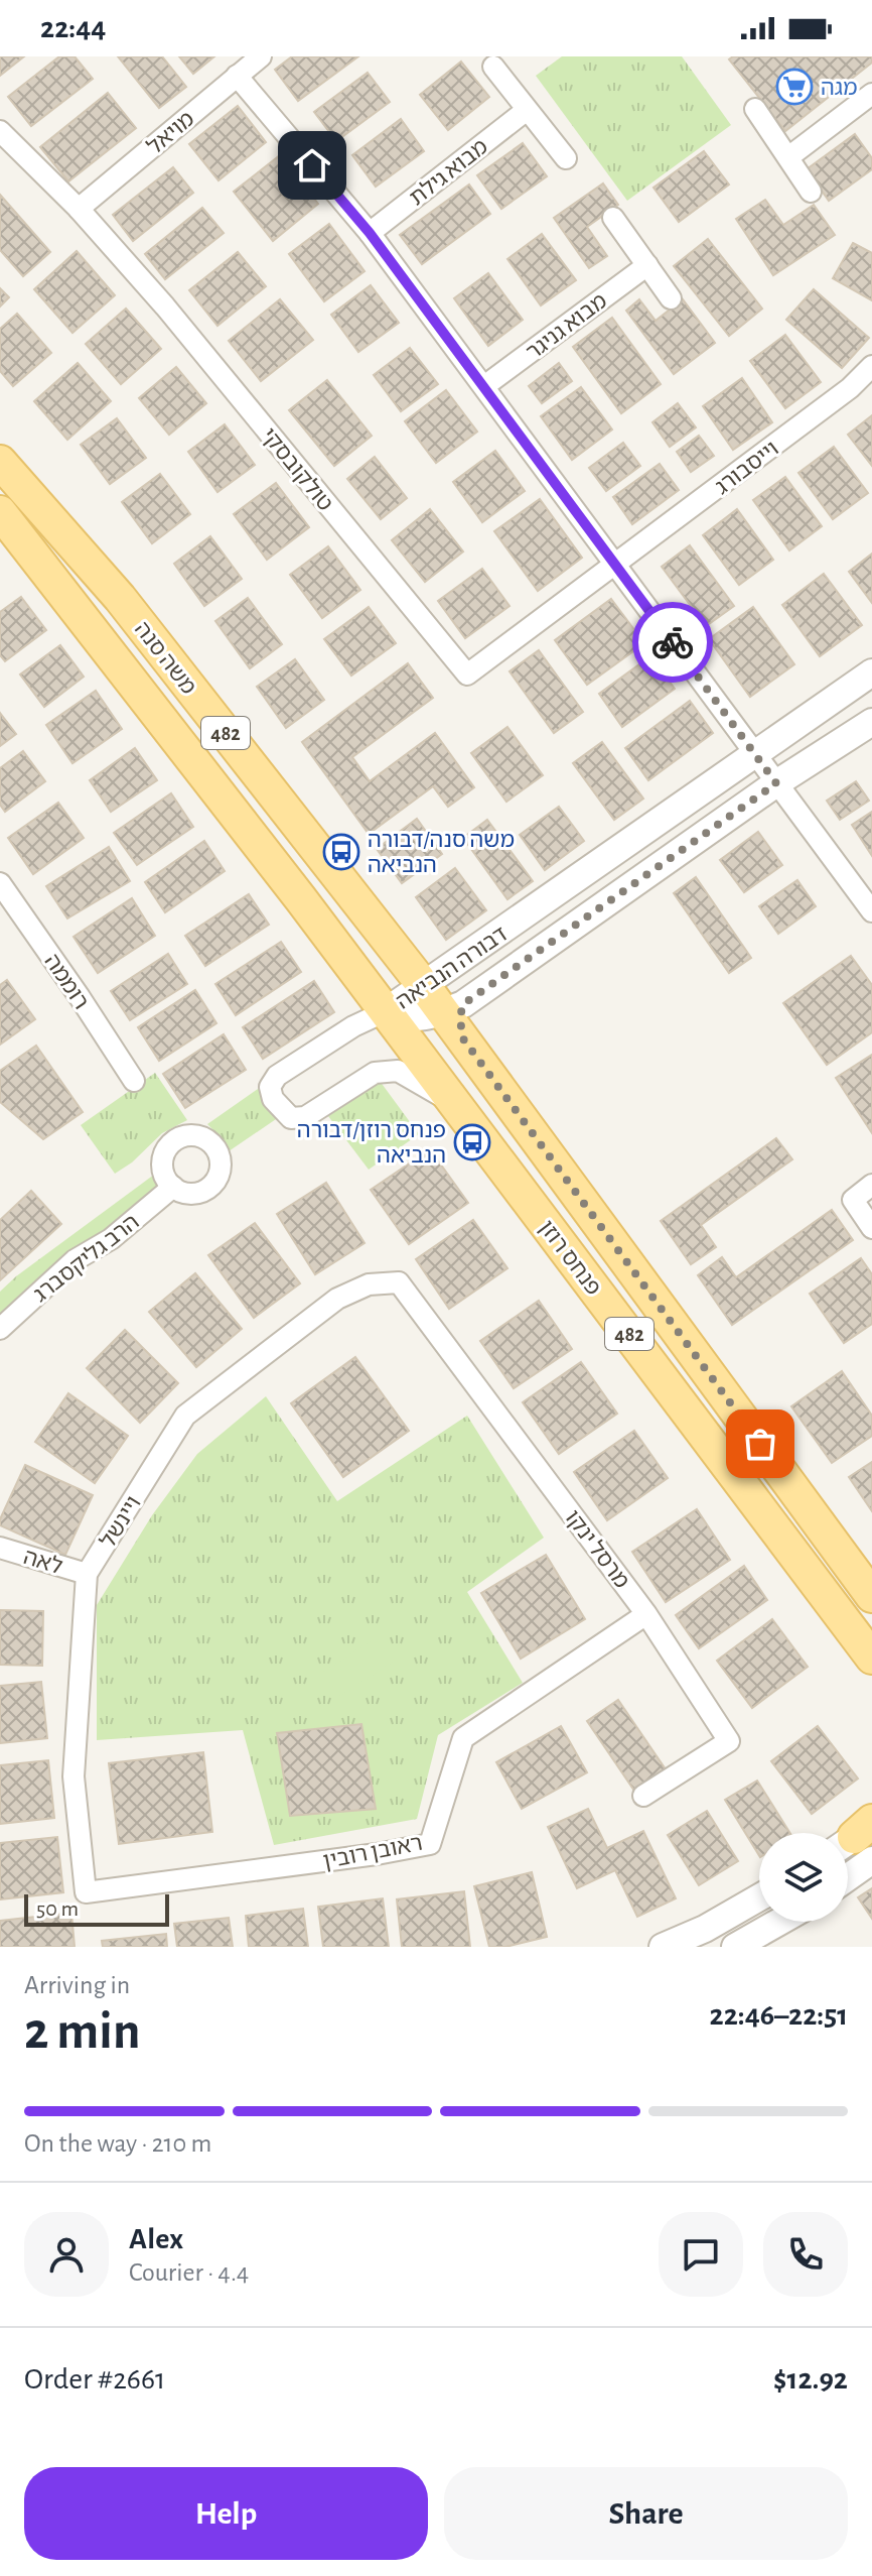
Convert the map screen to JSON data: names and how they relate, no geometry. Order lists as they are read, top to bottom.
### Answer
{
  "streets": {
    "main road": ["משה סנה", "482", "פנחס רוזן"],
    "street": [
      "מויאל",
      "מבוא גילת",
      "מבוא גניגר",
      "וייסבורג",
      "טולקובסקי",
      "דבורה הנביאה",
      "רוממה",
      "הרב גליקסברג",
      "ויינשל",
      "מרסל ינקו",
      "לאה",
      "ראובן רובין"
    ]
  },
  "crossings": [
    ["מויאל", "טולקובסקי"],
    ["וייסבורג", "טולקובסקי"],
    ["משה סנה", "דבורה הנביאה"],
    ["משה סנה", "פנחס רוזן"],
    ["דבורה הנביאה", "פנחס רוזן"],
    ["ויינשל", "מרסל ינקו"],
    ["ויינשל", "לאה"],
    ["ויינשל", "ראובן רובין"],
    ["מרסל ינקו", "ראובן רובין"]
  ],
  "places": {
    "supermarket": ["מגה"],
    "bus stop": ["משה סנה/דבורה הנביאה", "פנחס רוזן/דבורה הנביאה"]
  },
  "scale_bar": "50 m",
  "page": {
    "status": "22:44",
    "scale": "50 m",
    "heading": ["2 min", "Arriving in", "22:46–22:51"],
    "panel": [
      "Alex",
      "Courier · 4.4",
      "Order #2661",
      "$12.92"
    ],
    "bar": "On the way · 210 m",
    "buttons": ["Help", "Share"]
  }
}
